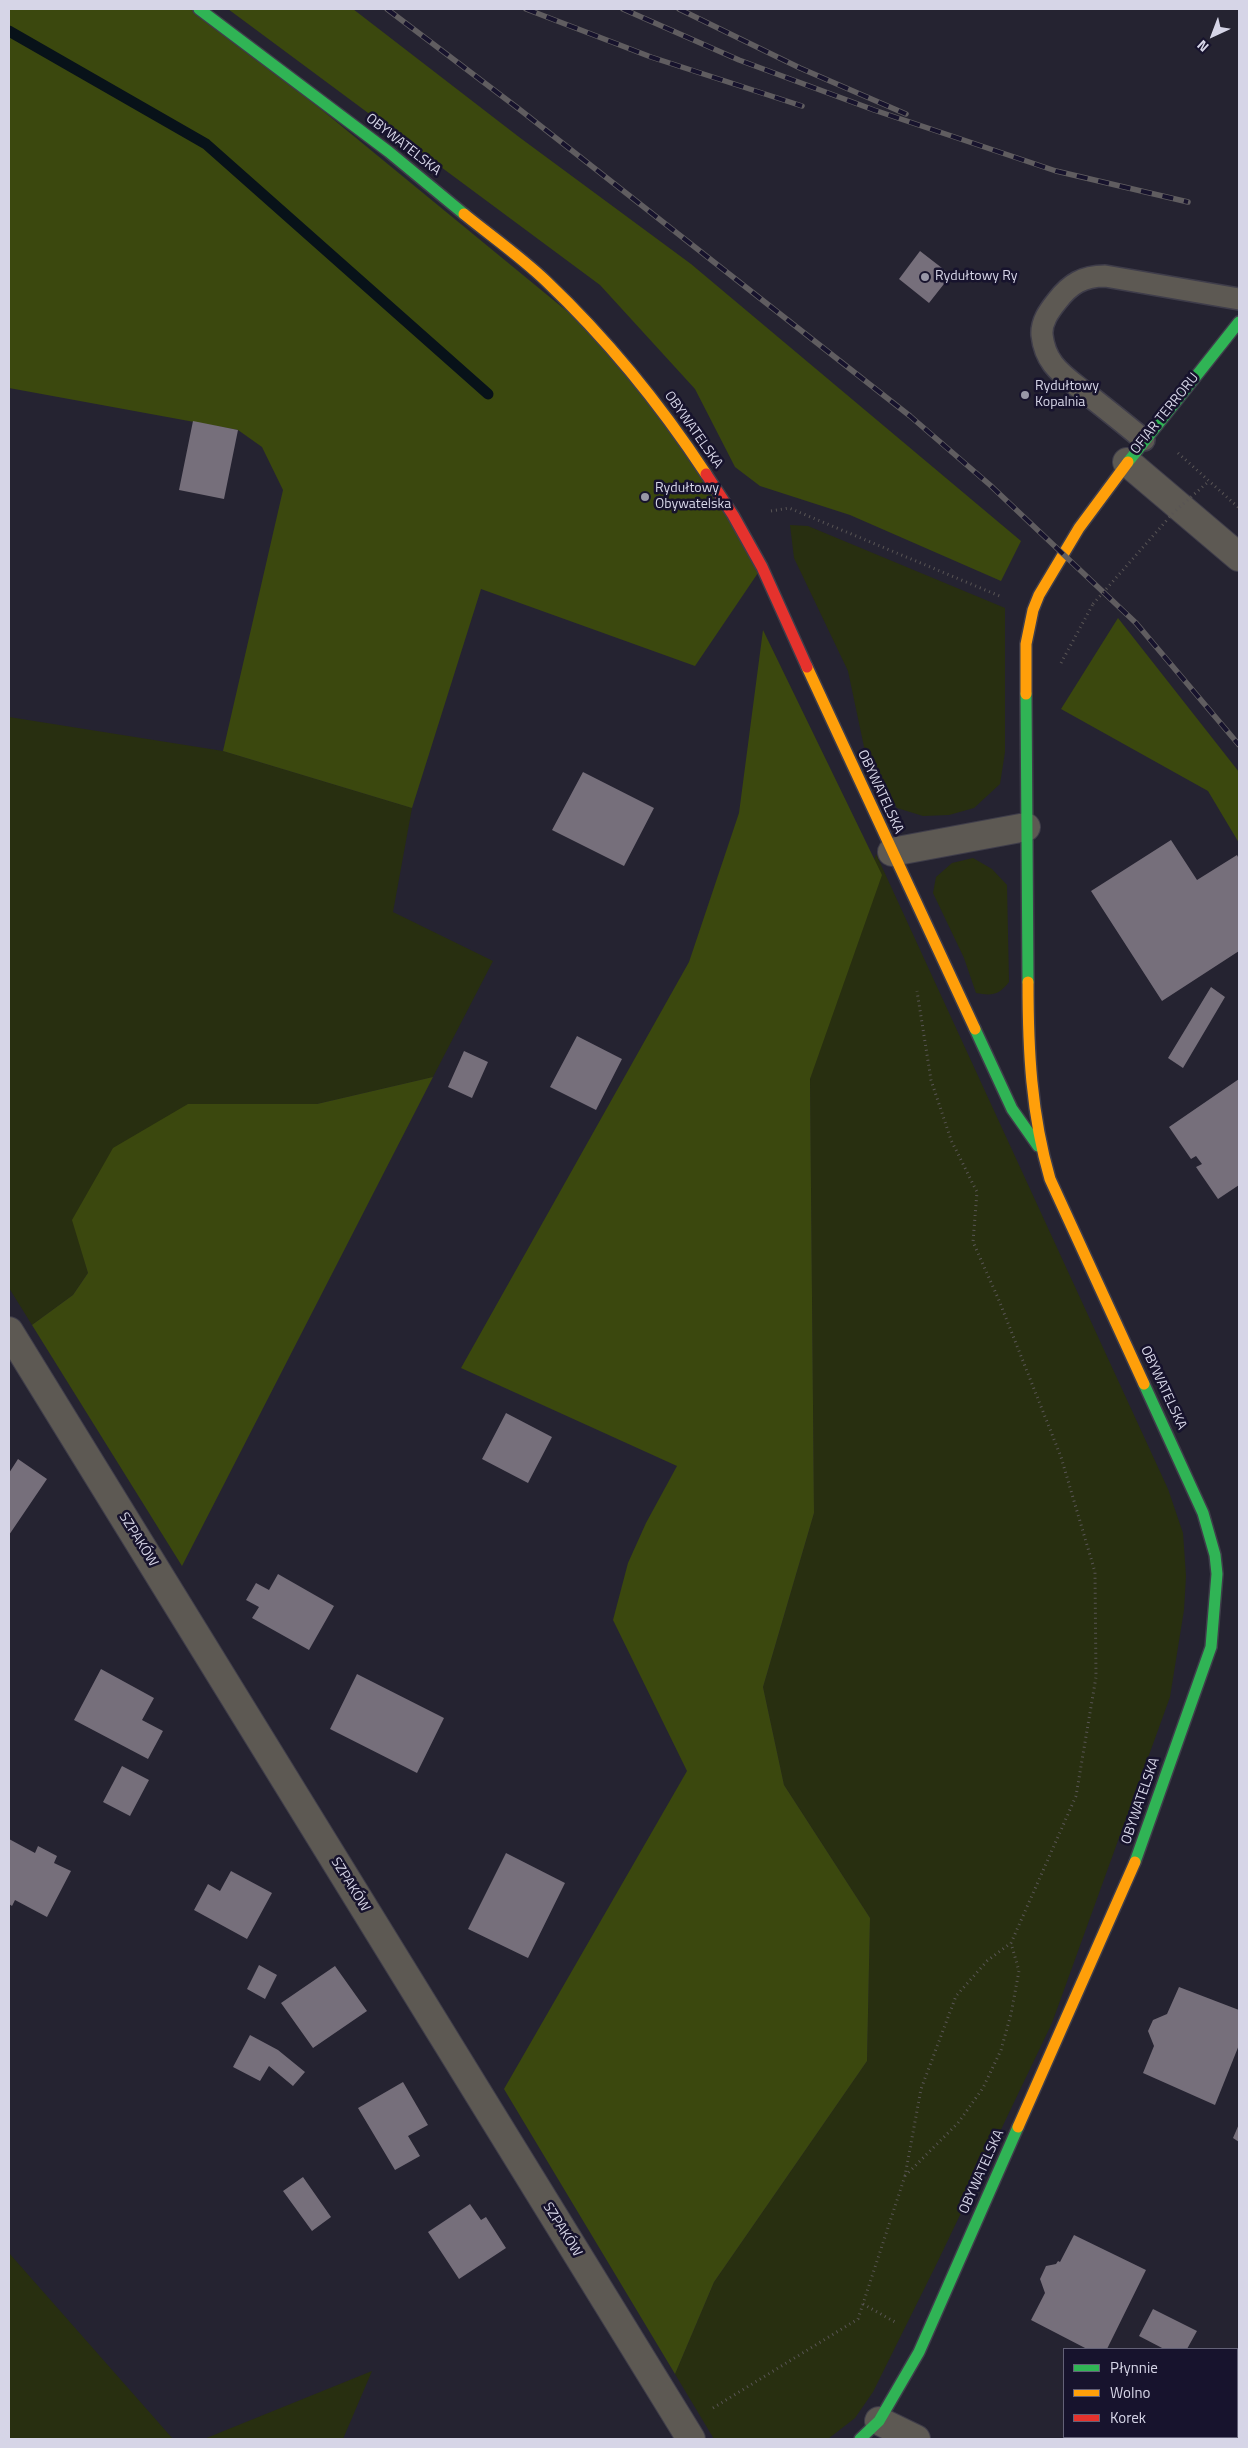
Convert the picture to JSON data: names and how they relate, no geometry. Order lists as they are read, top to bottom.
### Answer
{
  "streets": {
    "street": ["OBYWATELSKA", "OFIAR TERRORU", "SZPAKÓW"]
  },
  "crossings": [
    ["OBYWATELSKA", "OFIAR TERRORU"]
  ],
  "places": ["Rydułtowy Ry", "Rydułtowy Kopalnia", "Rydułtowy Obywatelska"],
  "legend": ["Płynnie", "Wolno", "Korek"],
  "north": "bottom left"
}
